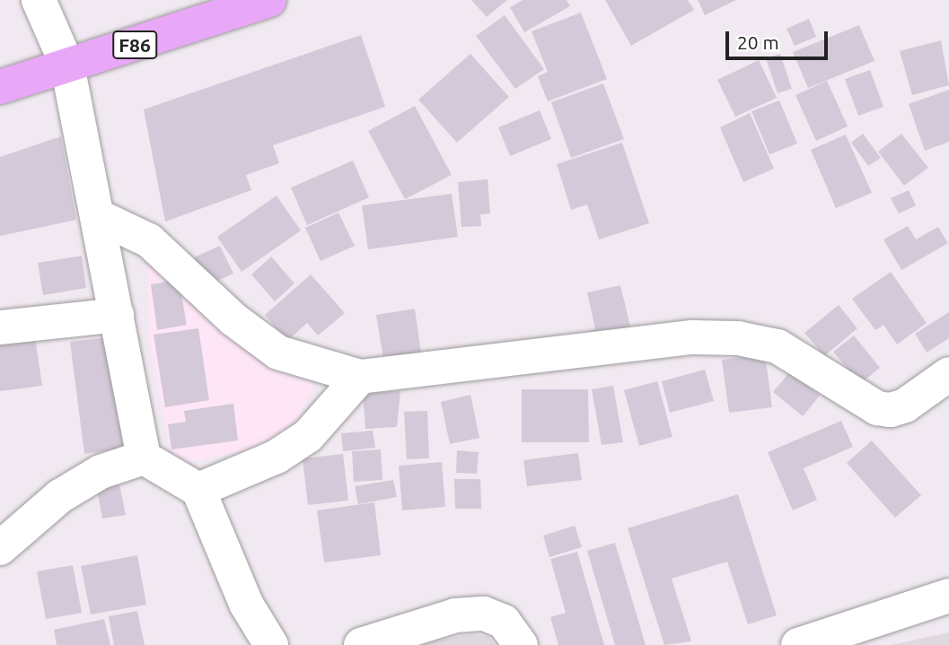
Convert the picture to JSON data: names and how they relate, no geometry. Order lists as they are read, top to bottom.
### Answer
{
  "streets": {
    "main road": ["F86"]
  },
  "scale_bar": "20 m"
}
